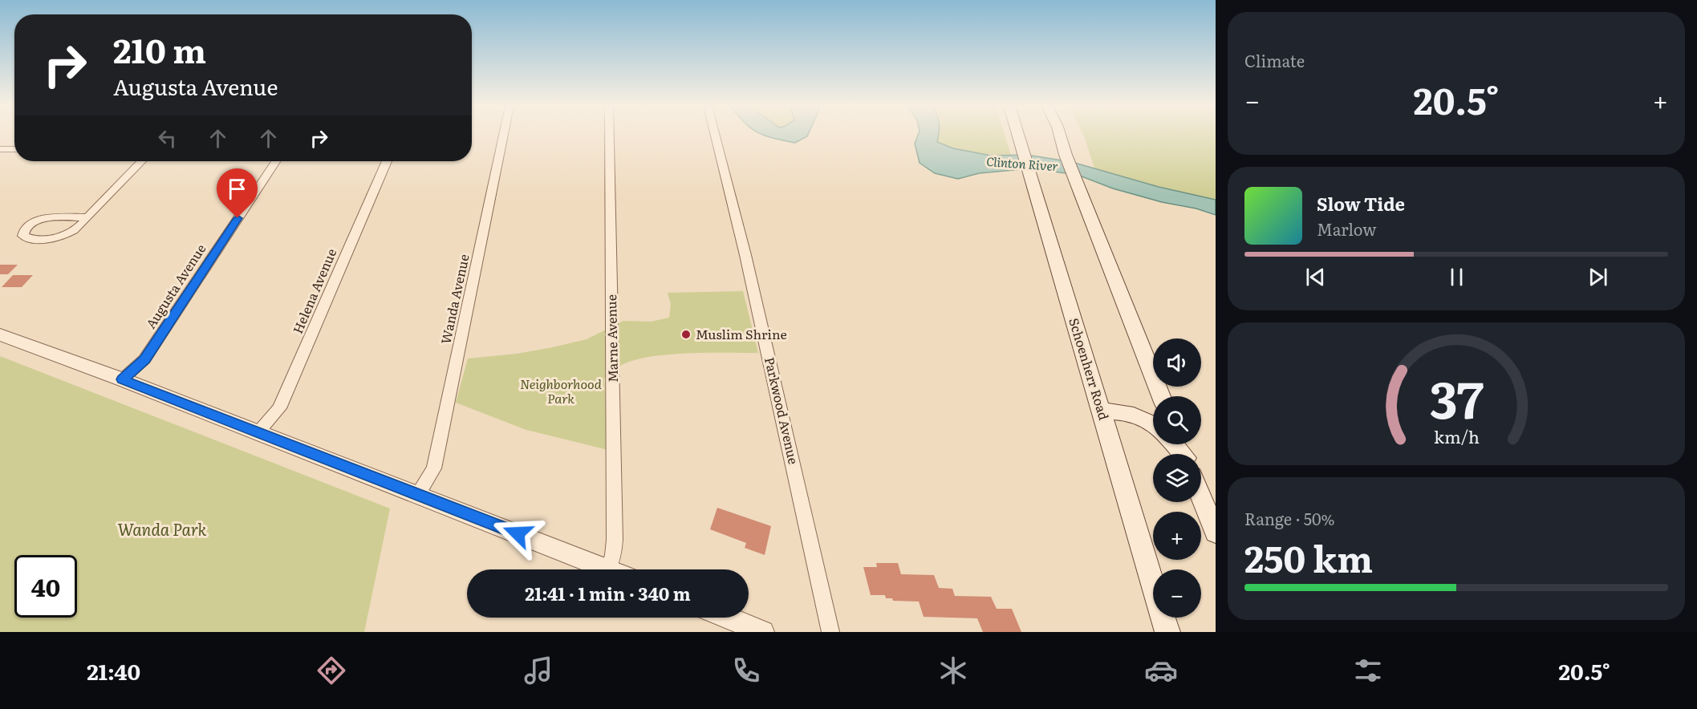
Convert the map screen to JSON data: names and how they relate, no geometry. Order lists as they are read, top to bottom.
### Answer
{
  "streets": {
    "main road": ["Schoenherr Road"],
    "street": [
      "Augusta Avenue",
      "Helena Avenue",
      "Wanda Avenue",
      "Marne Avenue",
      "Parkwood Avenue"
    ]
  },
  "water": ["Clinton River"],
  "parks": ["Neighborhood Park", "Wanda Park"],
  "places": ["Muslim Shrine"],
  "page": {
    "tile": [
      "Climate",
      ["Range · 50%", "250 km"]
    ],
    "turn": ["210 m", "Augusta Avenue"],
    "heat": ["−", "20.5°", "+"],
    "song": ["Slow Tide", "Marlow"],
    "map_buttons": ["+", "−"],
    "limit": "40",
    "trip": "21:41 · 1 min · 340 m",
    "tabs": ["21:40", "20.5°"],
    "gauge": ["37", "km/h"]
  }
}
